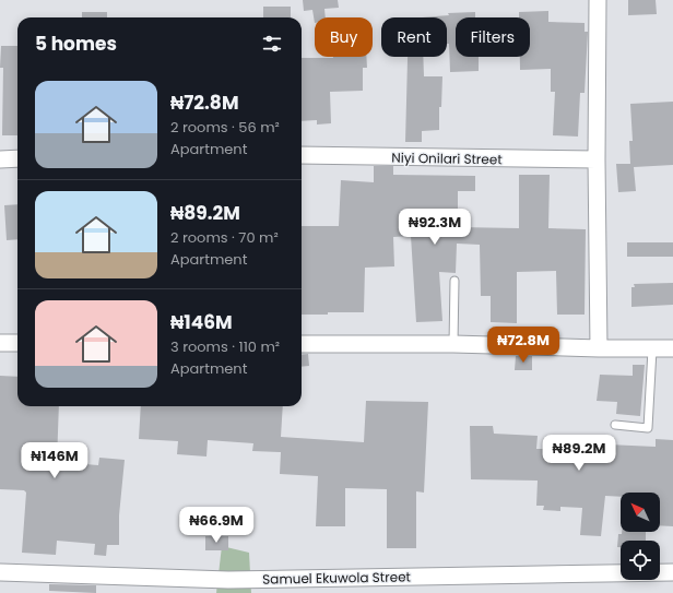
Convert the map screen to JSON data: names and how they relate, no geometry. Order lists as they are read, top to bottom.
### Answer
{
  "streets": {
    "street": ["Niyi Onilari Street", "Samuel Ekuwola Street"]
  },
  "north": "top left",
  "page": {
    "chip": ["Buy", "Rent", "Filters"],
    "heading": "5 homes",
    "list": [
      {
        "name": "₦72.8M",
        "note": "2 rooms · 56 m² · Apartment"
      },
      {
        "name": "₦89.2M",
        "note": "2 rooms · 70 m² · Apartment"
      },
      {
        "name": "₦146M",
        "note": "3 rooms · 110 m² · Apartment"
      }
    ],
    "price": [
      "₦92.3M",
      "₦72.8M",
      "₦89.2M",
      "₦146M",
      "₦66.9M"
    ]
  }
}
